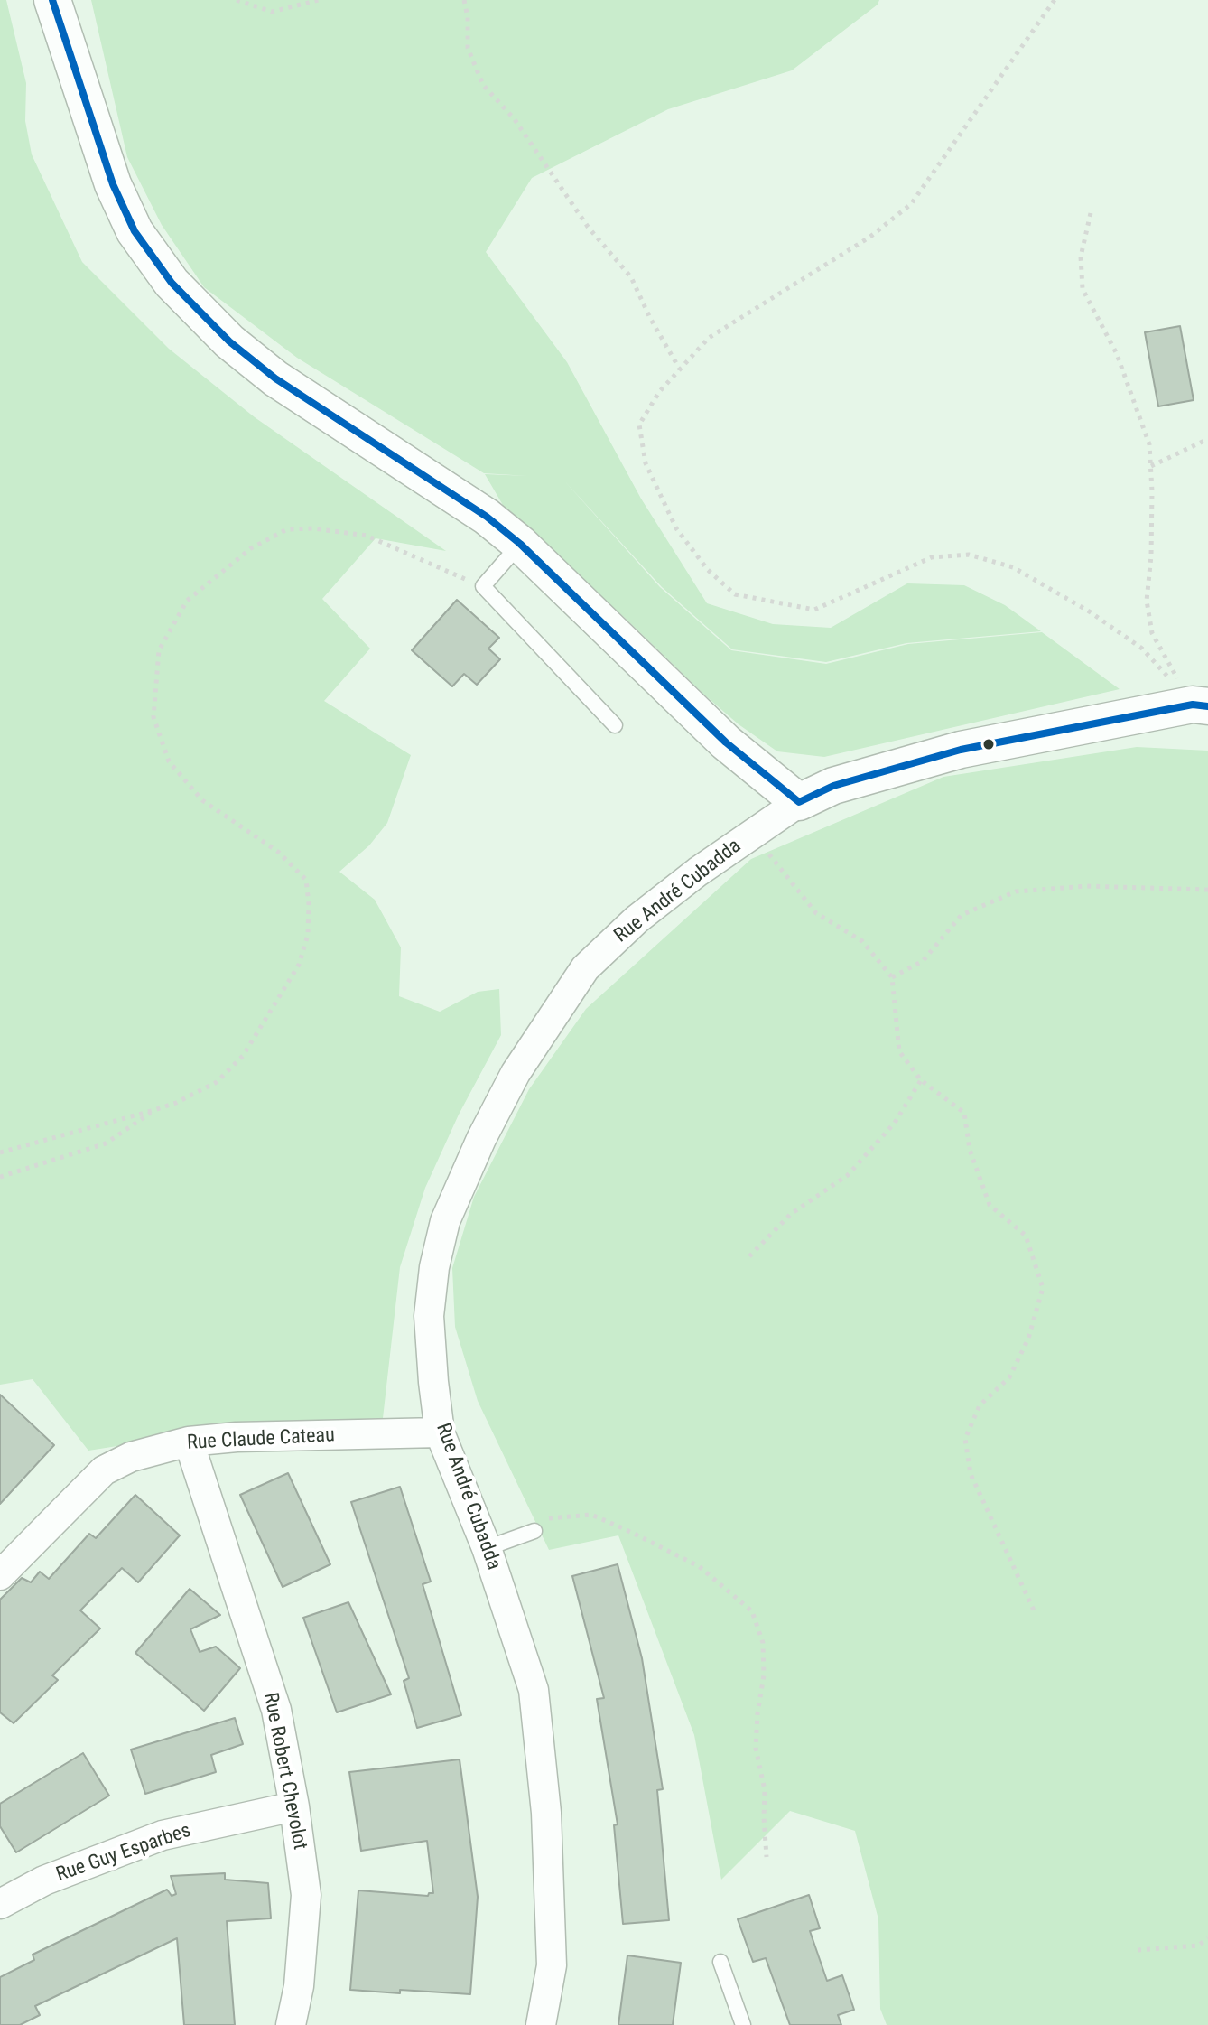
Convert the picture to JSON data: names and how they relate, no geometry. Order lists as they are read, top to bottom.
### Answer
{
  "streets": {
    "street": [
      "Rue André Cubadda",
      "Rue Claude Cateau",
      "Rue Robert Chevolot",
      "Rue Guy Esparbes"
    ]
  },
  "crossings": [
    ["Rue André Cubadda", "Rue Claude Cateau"],
    ["Rue Claude Cateau", "Rue Robert Chevolot"],
    ["Rue Robert Chevolot", "Rue Guy Esparbes"]
  ]
}
